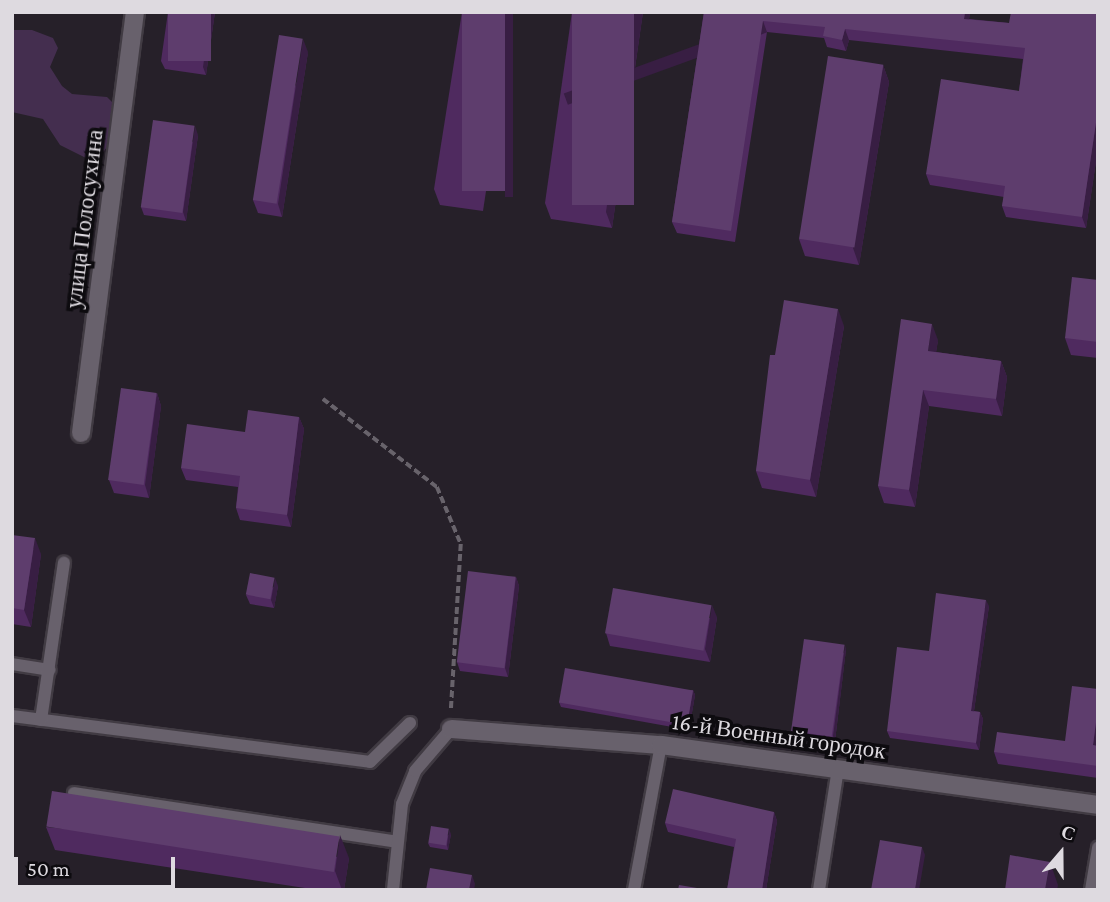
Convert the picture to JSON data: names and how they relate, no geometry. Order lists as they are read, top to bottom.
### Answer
{
  "streets": {
    "street": ["улица Полосухина", "16-й Военный городок"]
  },
  "scale_bar": "50 m",
  "north": "top"
}
